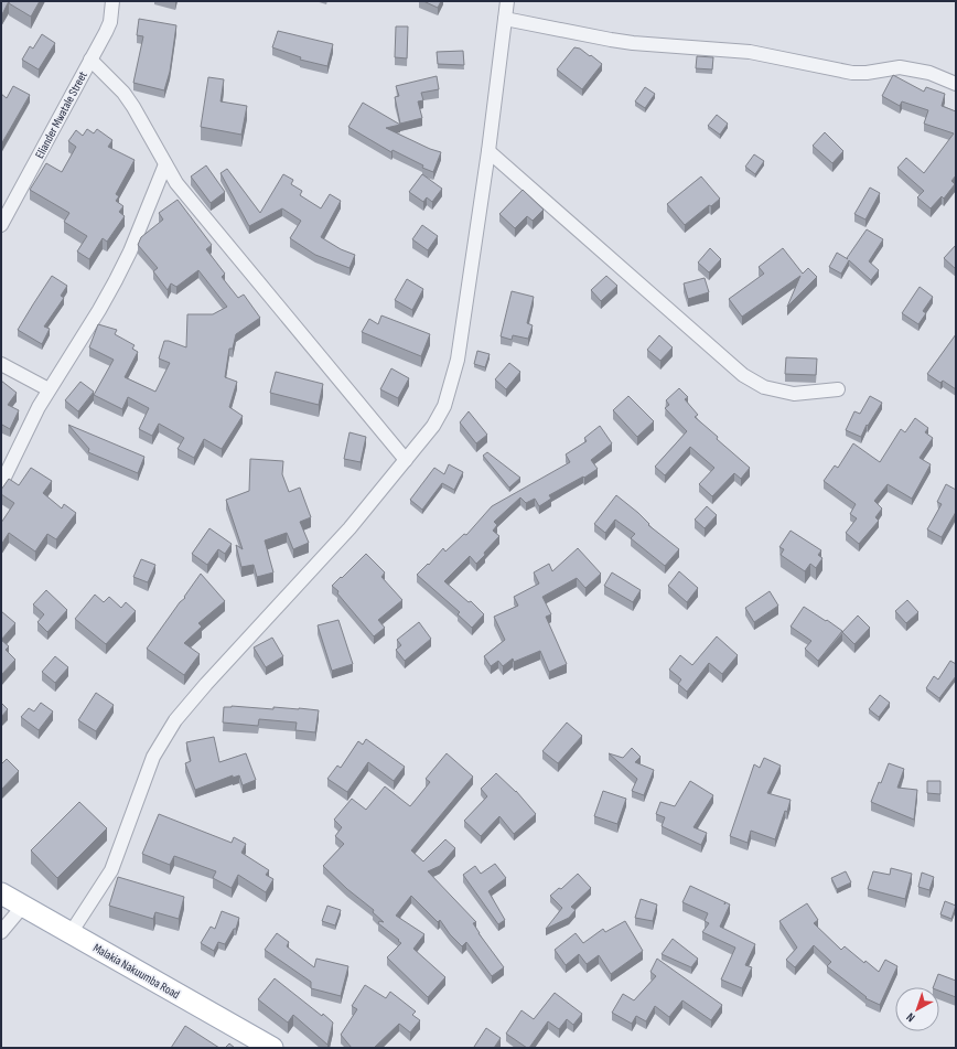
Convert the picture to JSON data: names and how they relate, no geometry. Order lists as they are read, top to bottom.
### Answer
{
  "streets": {
    "main road": ["Malakia Nakuumba Road"],
    "street": ["Eliander Mwatale Street"]
  },
  "north": "bottom left"
}
